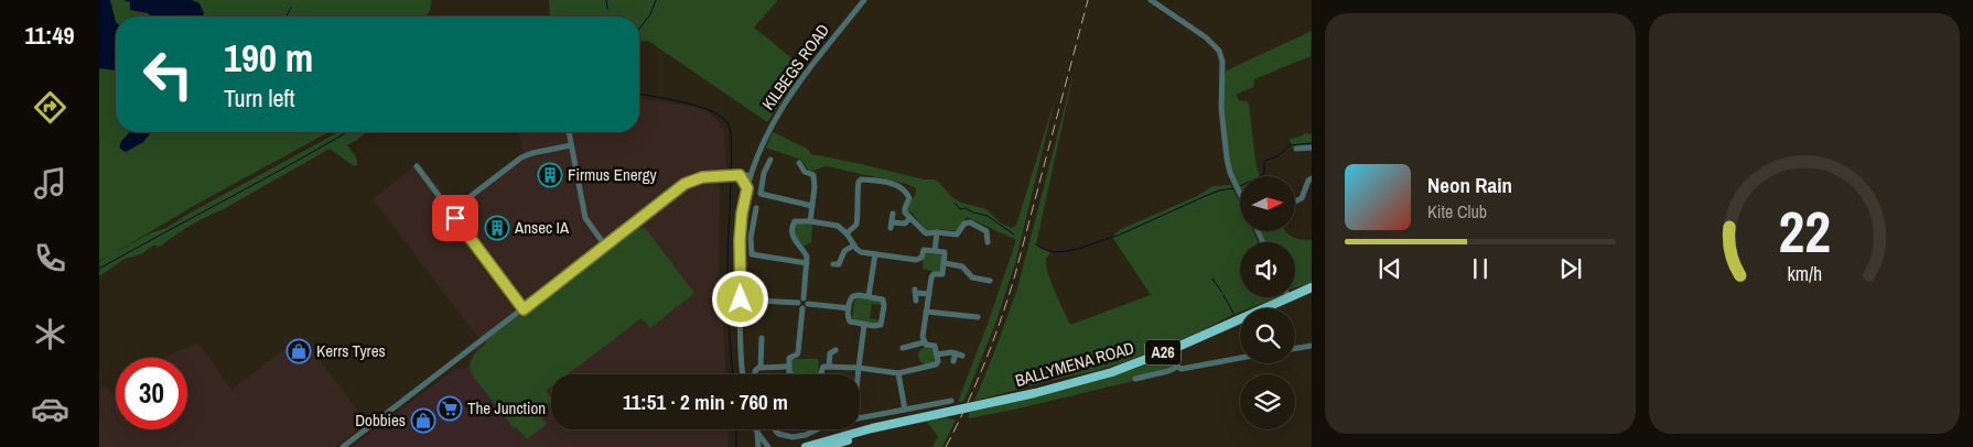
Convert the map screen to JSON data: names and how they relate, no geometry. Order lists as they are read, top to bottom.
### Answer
{
  "streets": {
    "highway": ["A26", "BALLYMENA ROAD"],
    "street": ["KILBEGS ROAD"]
  },
  "places": {
    "building": ["Firmus Energy", "Ansec IA"],
    "shop": ["Kerrs Tyres", "Dobbies"],
    "supermarket": ["The Junction"]
  },
  "north": "right",
  "page": {
    "tabs": "11:49",
    "turn": ["190 m", "Turn left"],
    "song": ["Neon Rain", "Kite Club"],
    "limit": "30",
    "trip": "11:51 · 2 min · 760 m",
    "gauge": ["22", "km/h"]
  }
}
